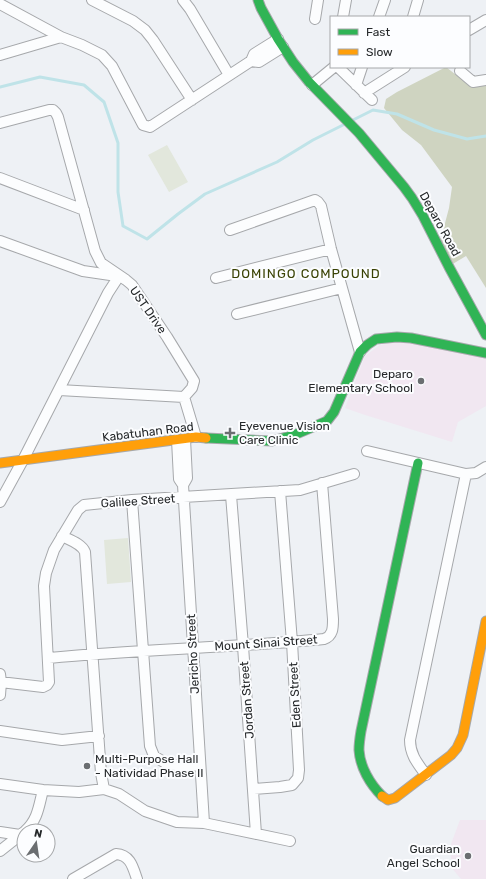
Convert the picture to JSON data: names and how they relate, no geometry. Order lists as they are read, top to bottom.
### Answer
{
  "streets": {
    "street": [
      "Deparo Road",
      "UST Drive",
      "Kabatuhan Road",
      "Galilee Street",
      "Mount Sinai Street",
      "Jericho Street",
      "Eden Street",
      "Jordan Street"
    ]
  },
  "crossings": [
    ["Kabatuhan Road", "Jericho Street"],
    ["Galilee Street", "Mount Sinai Street"],
    ["Galilee Street", "Jericho Street"],
    ["Galilee Street", "Eden Street"],
    ["Galilee Street", "Jordan Street"],
    ["Mount Sinai Street", "Jericho Street"],
    ["Mount Sinai Street", "Eden Street"],
    ["Mount Sinai Street", "Jordan Street"],
    ["Eden Street", "Jordan Street"]
  ],
  "districts": ["DOMINGO COMPOUND"],
  "places": {
    "other": ["Deparo Elementary School", "Multi-Purpose Hall - Natividad Phase II", "Guardian Angel School"],
    "health": ["Eyevenue Vision Care Clinic"]
  },
  "legend": ["Fast", "Slow"],
  "north": "top"
}
